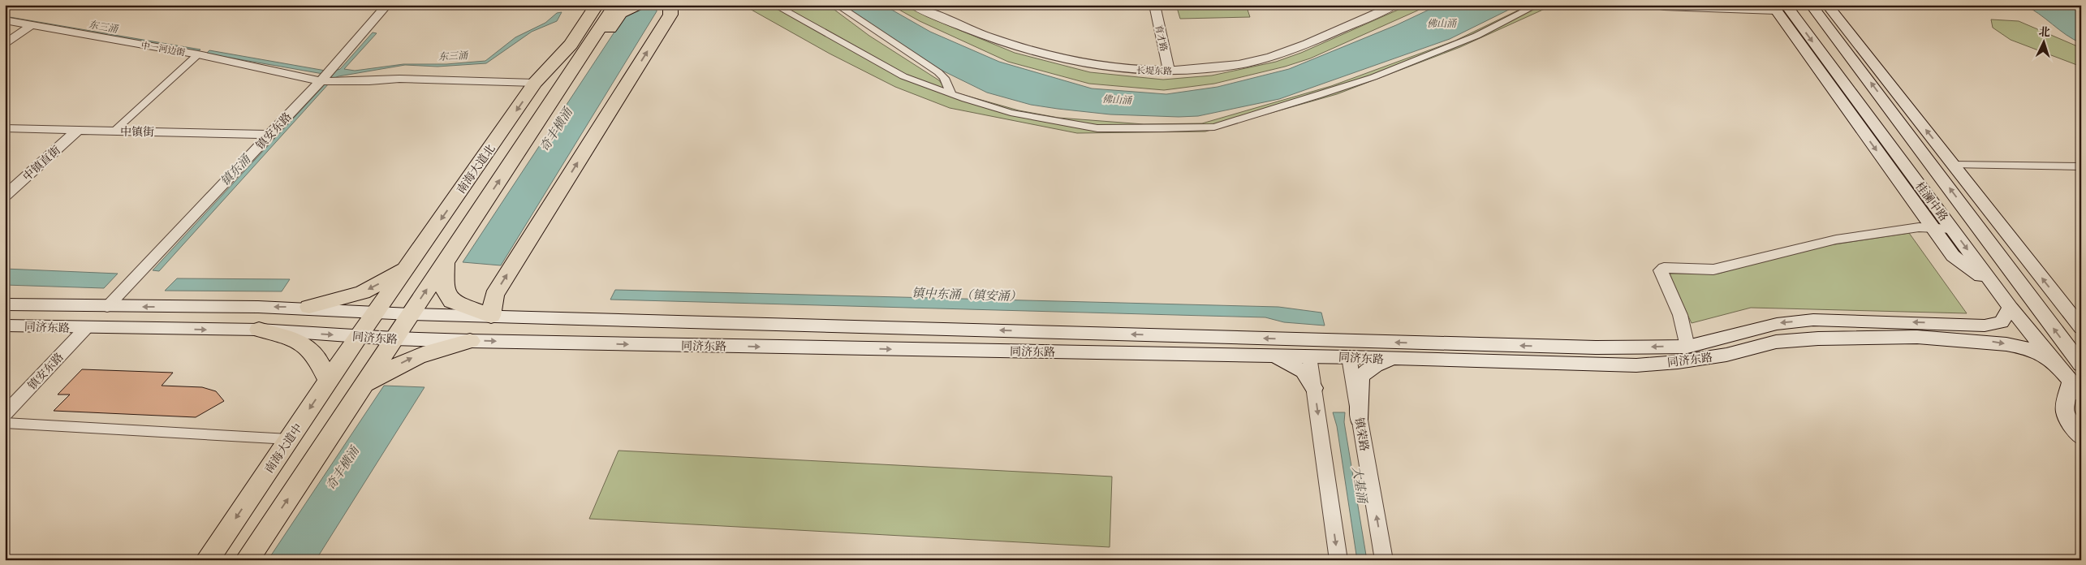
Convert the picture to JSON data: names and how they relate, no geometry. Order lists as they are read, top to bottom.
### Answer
{
  "streets": {
    "highway": ["南海大道北", "南海大道中"],
    "main road": ["桂澜中路", "同济东路"],
    "street": [
      "育才路",
      "中一河边街",
      "长堤东路",
      "镇安东路",
      "中镇街",
      "中镇直街",
      "镇荣路"
    ]
  },
  "crossings": [
    ["育才路", "长堤东路"],
    ["中一河边街", "镇安东路"],
    ["中一河边街", "南海大道北"],
    ["镇安东路", "中镇街"],
    ["镇安东路", "同济东路"],
    ["中镇街", "中镇直街"],
    ["南海大道北", "同济东路"],
    ["南海大道北", "南海大道中"],
    ["桂澜中路", "同济东路"],
    ["同济东路", "镇荣路"],
    ["同济东路", "南海大道中"]
  ],
  "water": [
    "佛山涌",
    "东三涌",
    "奇丰横涌",
    "镇东涌",
    "镇中东涌（镇安涌）",
    "大基涌"
  ],
  "north": "top"
}
